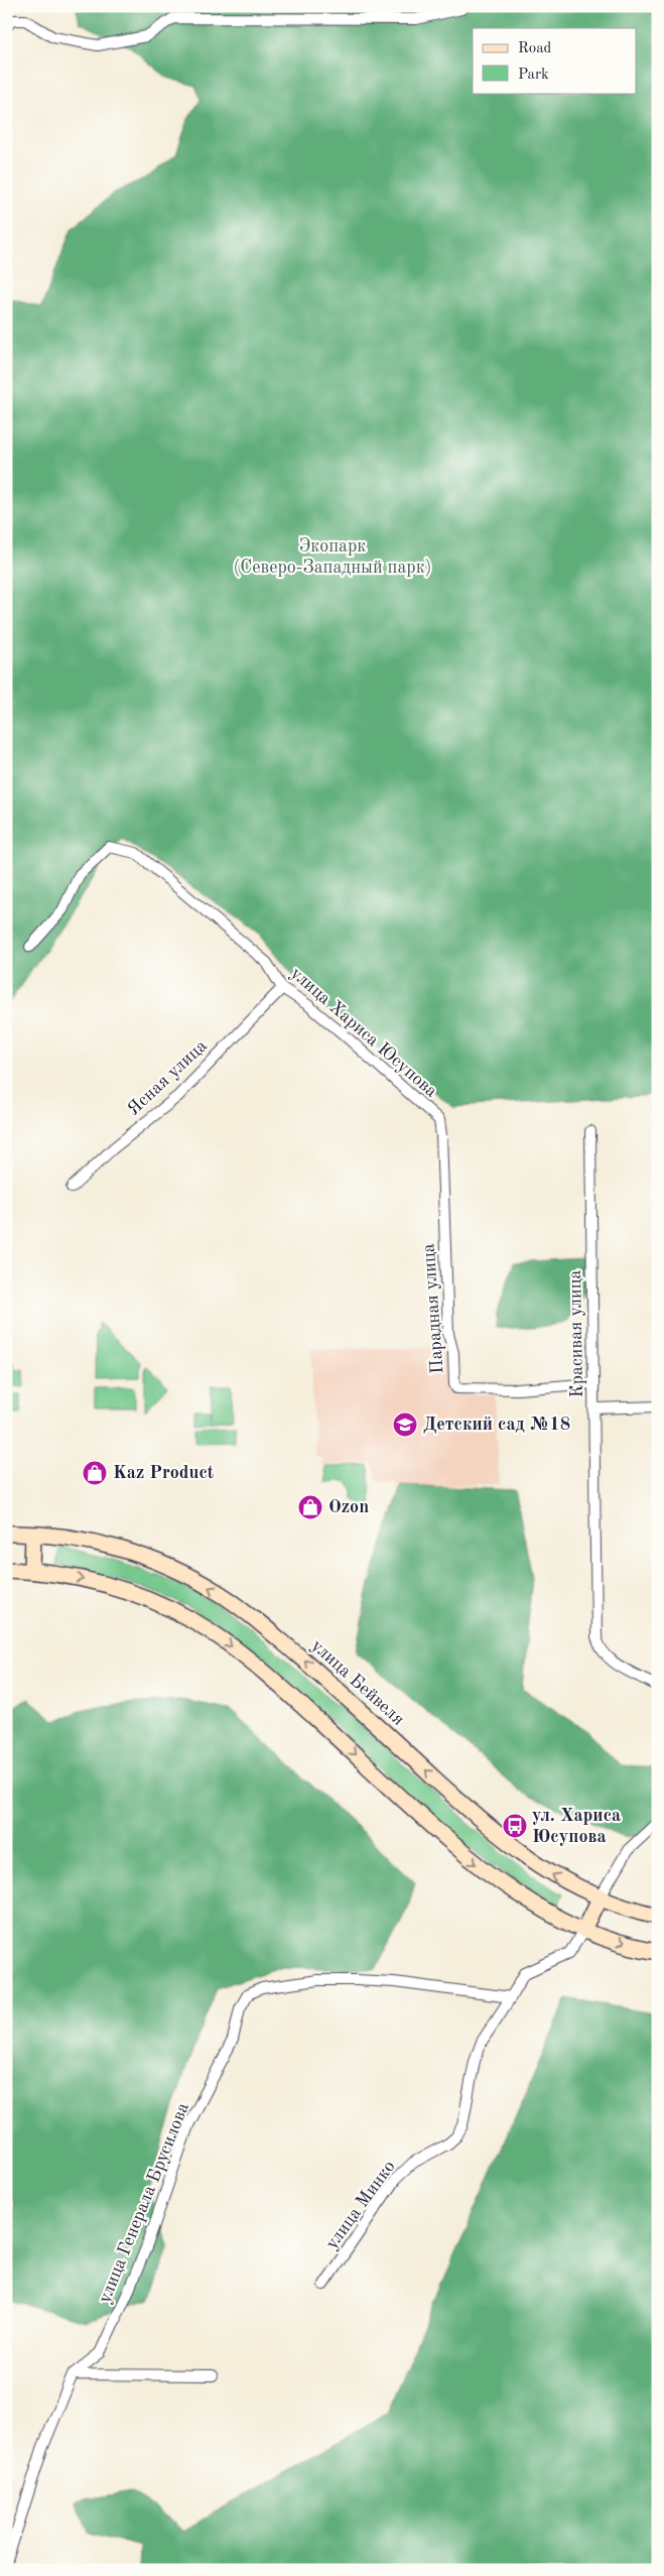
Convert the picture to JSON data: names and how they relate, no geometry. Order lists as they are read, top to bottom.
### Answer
{
  "streets": {
    "main road": ["улица Бейвеля"],
    "street": [
      "улица Хариса Юсупова",
      "Ясная улица",
      "Парадная улица",
      "Красивая улица",
      "улица Генерала Брусилова",
      "улица Минко"
    ]
  },
  "crossings": [
    ["улица Хариса Юсупова", "Ясная улица"],
    ["улица Хариса Юсупова", "Парадная улица"],
    ["Парадная улица", "Красивая улица"],
    ["улица Генерала Брусилова", "улица Минко"]
  ],
  "parks": ["Экопарк (Северо-Западный парк)"],
  "places": {
    "school or university": ["Детский сaд №18"],
    "shop": ["Kaz Product", "Ozon"],
    "bus stop": ["ул. Хариса Юсупова"]
  },
  "legend": ["Road", "Park"]
}
